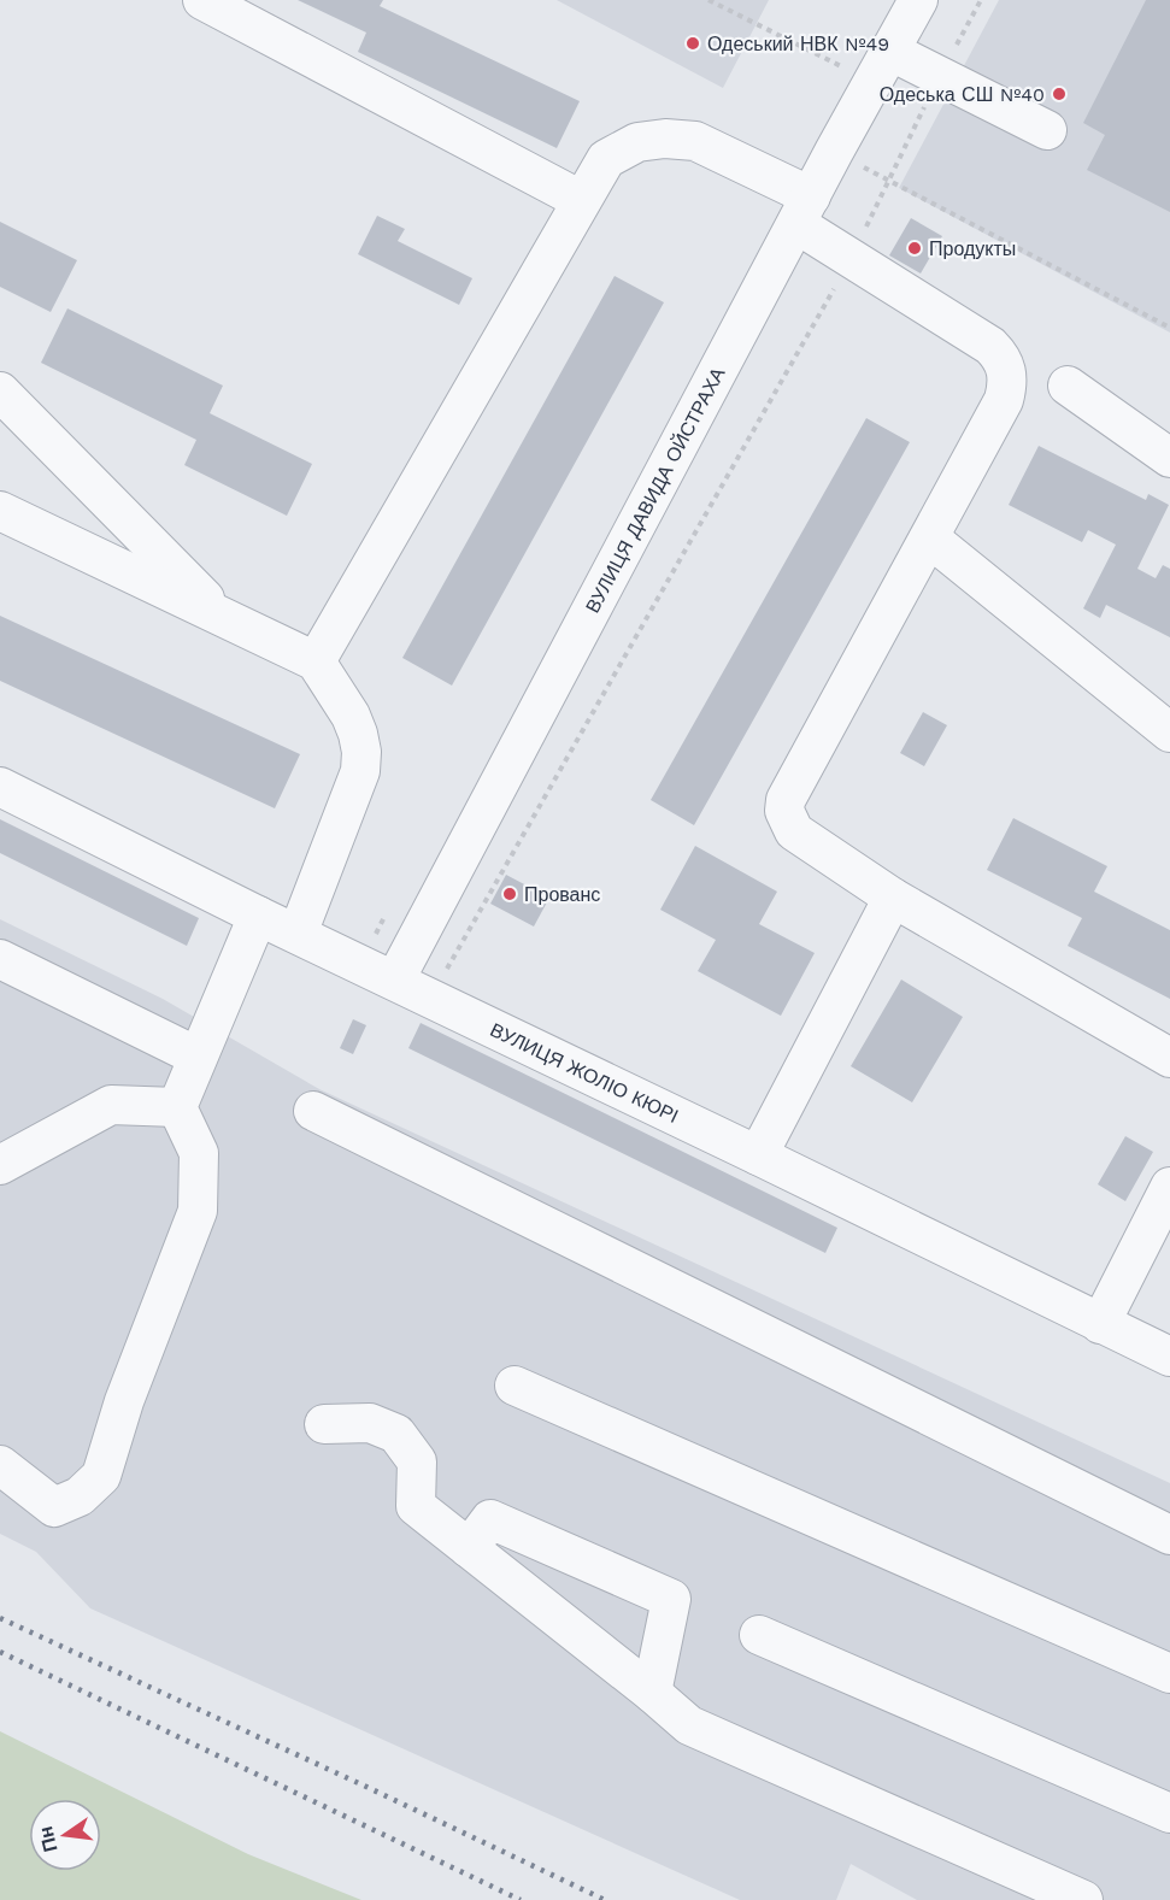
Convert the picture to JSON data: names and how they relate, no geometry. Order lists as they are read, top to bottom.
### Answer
{
  "streets": {
    "street": ["ВУЛИЦЯ ДАВИДА ОЙСТРАХА", "ВУЛИЦЯ ЖОЛІО КЮРІ"]
  },
  "crossings": [
    ["ВУЛИЦЯ ДАВИДА ОЙСТРАХА", "ВУЛИЦЯ ЖОЛІО КЮРІ"]
  ],
  "places": [
    "Одеський НВК №49",
    "Одеська СШ №40",
    "Продукты",
    "Прованс"
  ],
  "north": "left"
}
